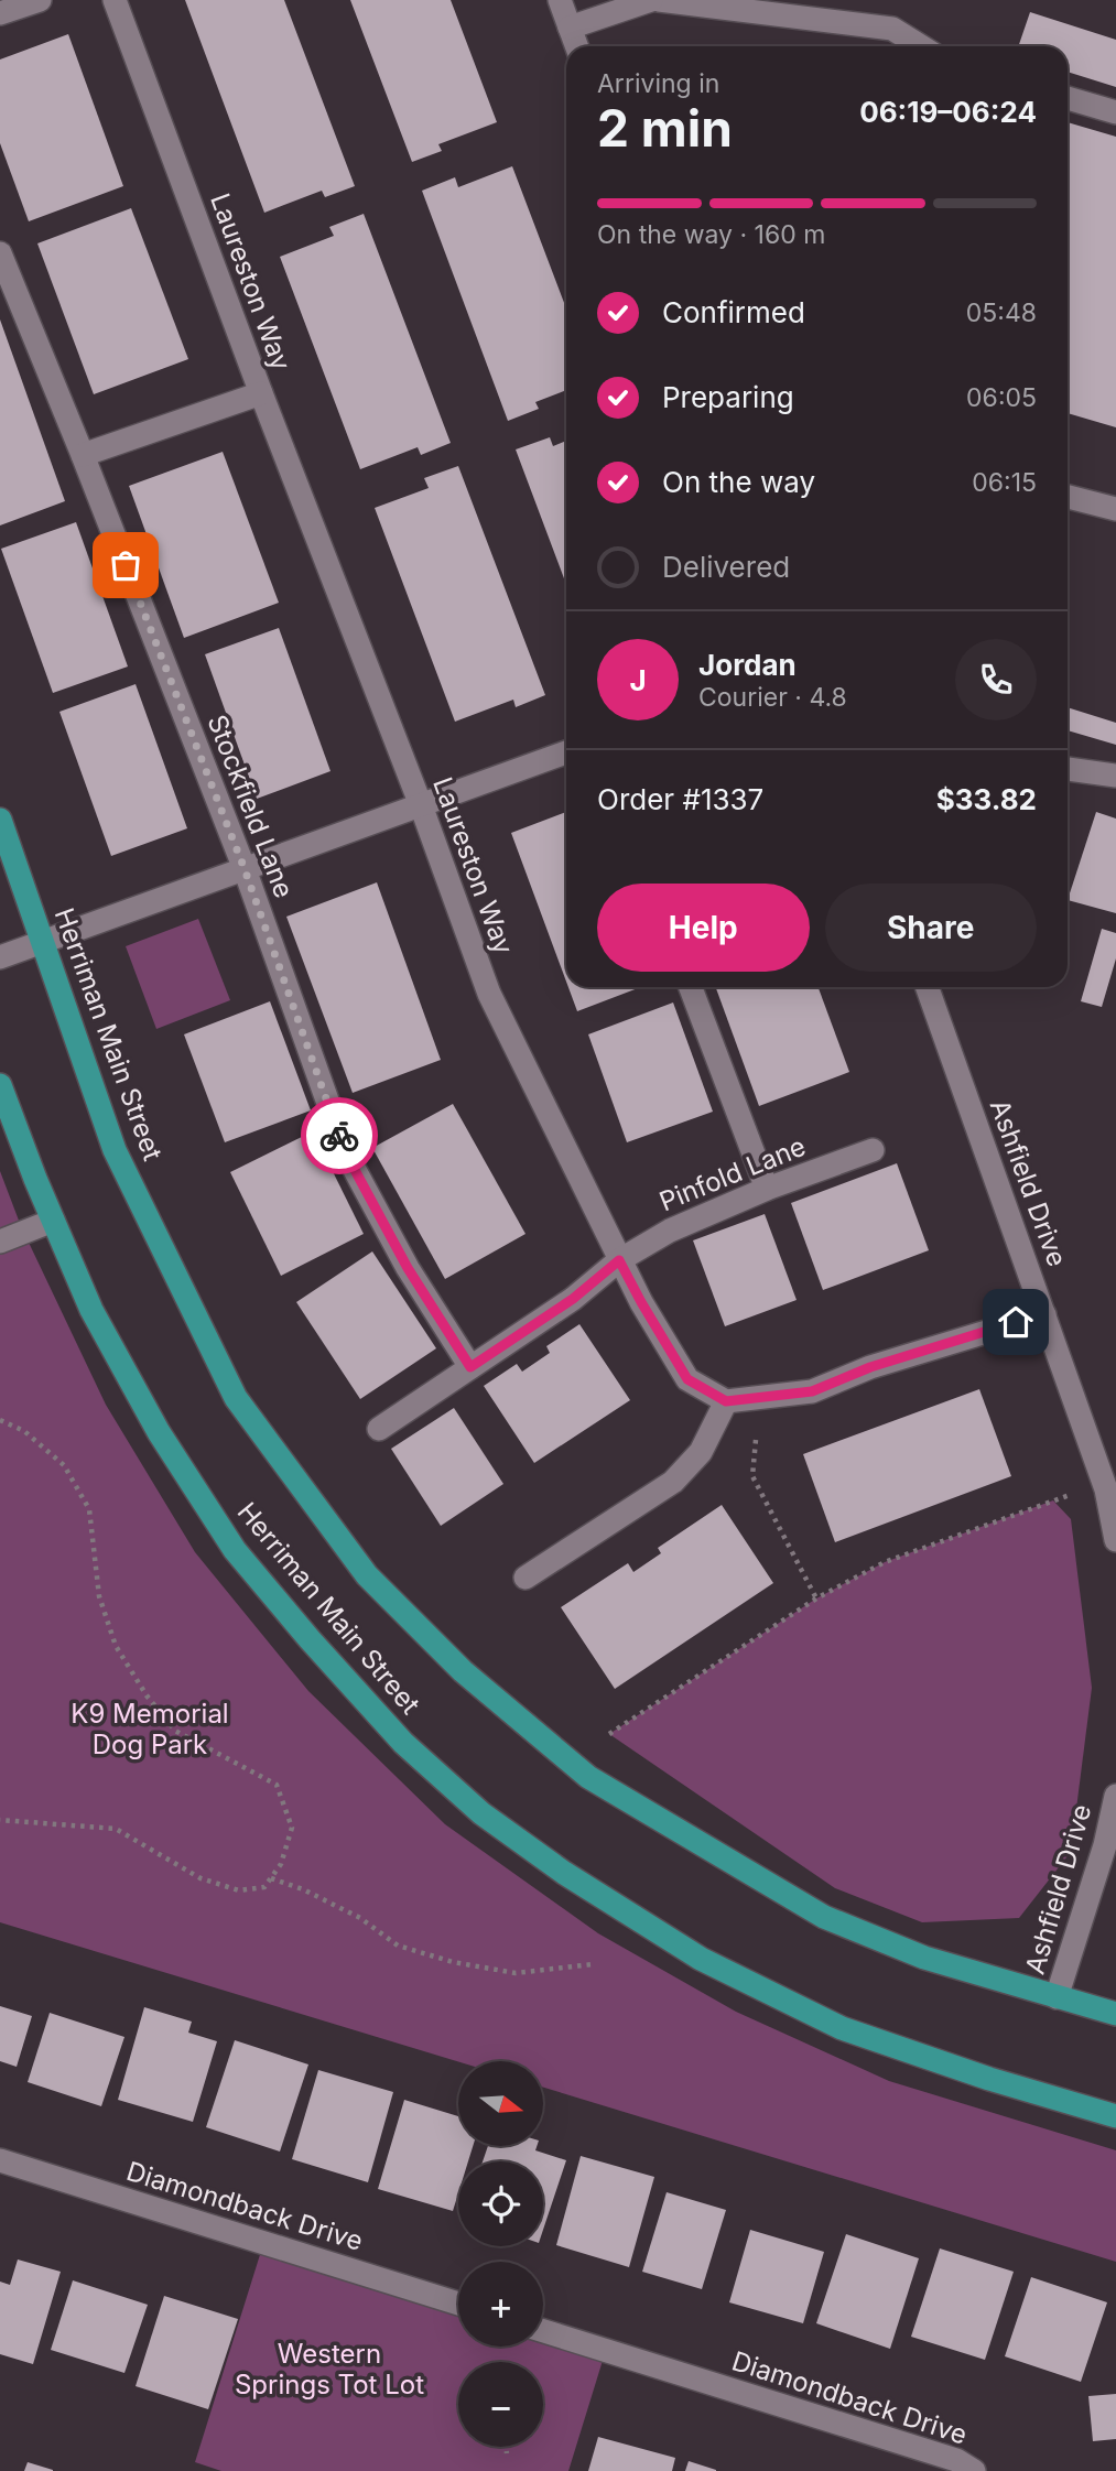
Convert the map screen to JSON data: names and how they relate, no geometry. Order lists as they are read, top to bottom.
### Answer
{
  "streets": {
    "main road": ["Herriman Main Street"],
    "street": [
      "Laureston Way",
      "Stockfield Lane",
      "Pinfold Lane",
      "Ashfield Drive",
      "Diamondback Drive"
    ]
  },
  "crossings": [
    ["Laureston Way", "Pinfold Lane"],
    ["Stockfield Lane", "Pinfold Lane"],
    ["Herriman Main Street", "Ashfield Drive"]
  ],
  "parks": ["K9 Memorial Dog Park", "Western Springs Tot Lot"],
  "north": "right",
  "page": {
    "heading": ["2 min", "Arriving in", "06:19–06:24"],
    "panel": [
      "Jordan",
      "Courier · 4.8",
      "Order #1337",
      "$33.82"
    ],
    "bar": "On the way · 160 m",
    "list": [
      ["Confirmed", "05:48"],
      ["Preparing", "06:05"],
      ["On the way", "06:15"],
      "Delivered"
    ],
    "round": "J",
    "buttons": ["Help", "Share"],
    "map_buttons": ["+", "−"]
  }
}
